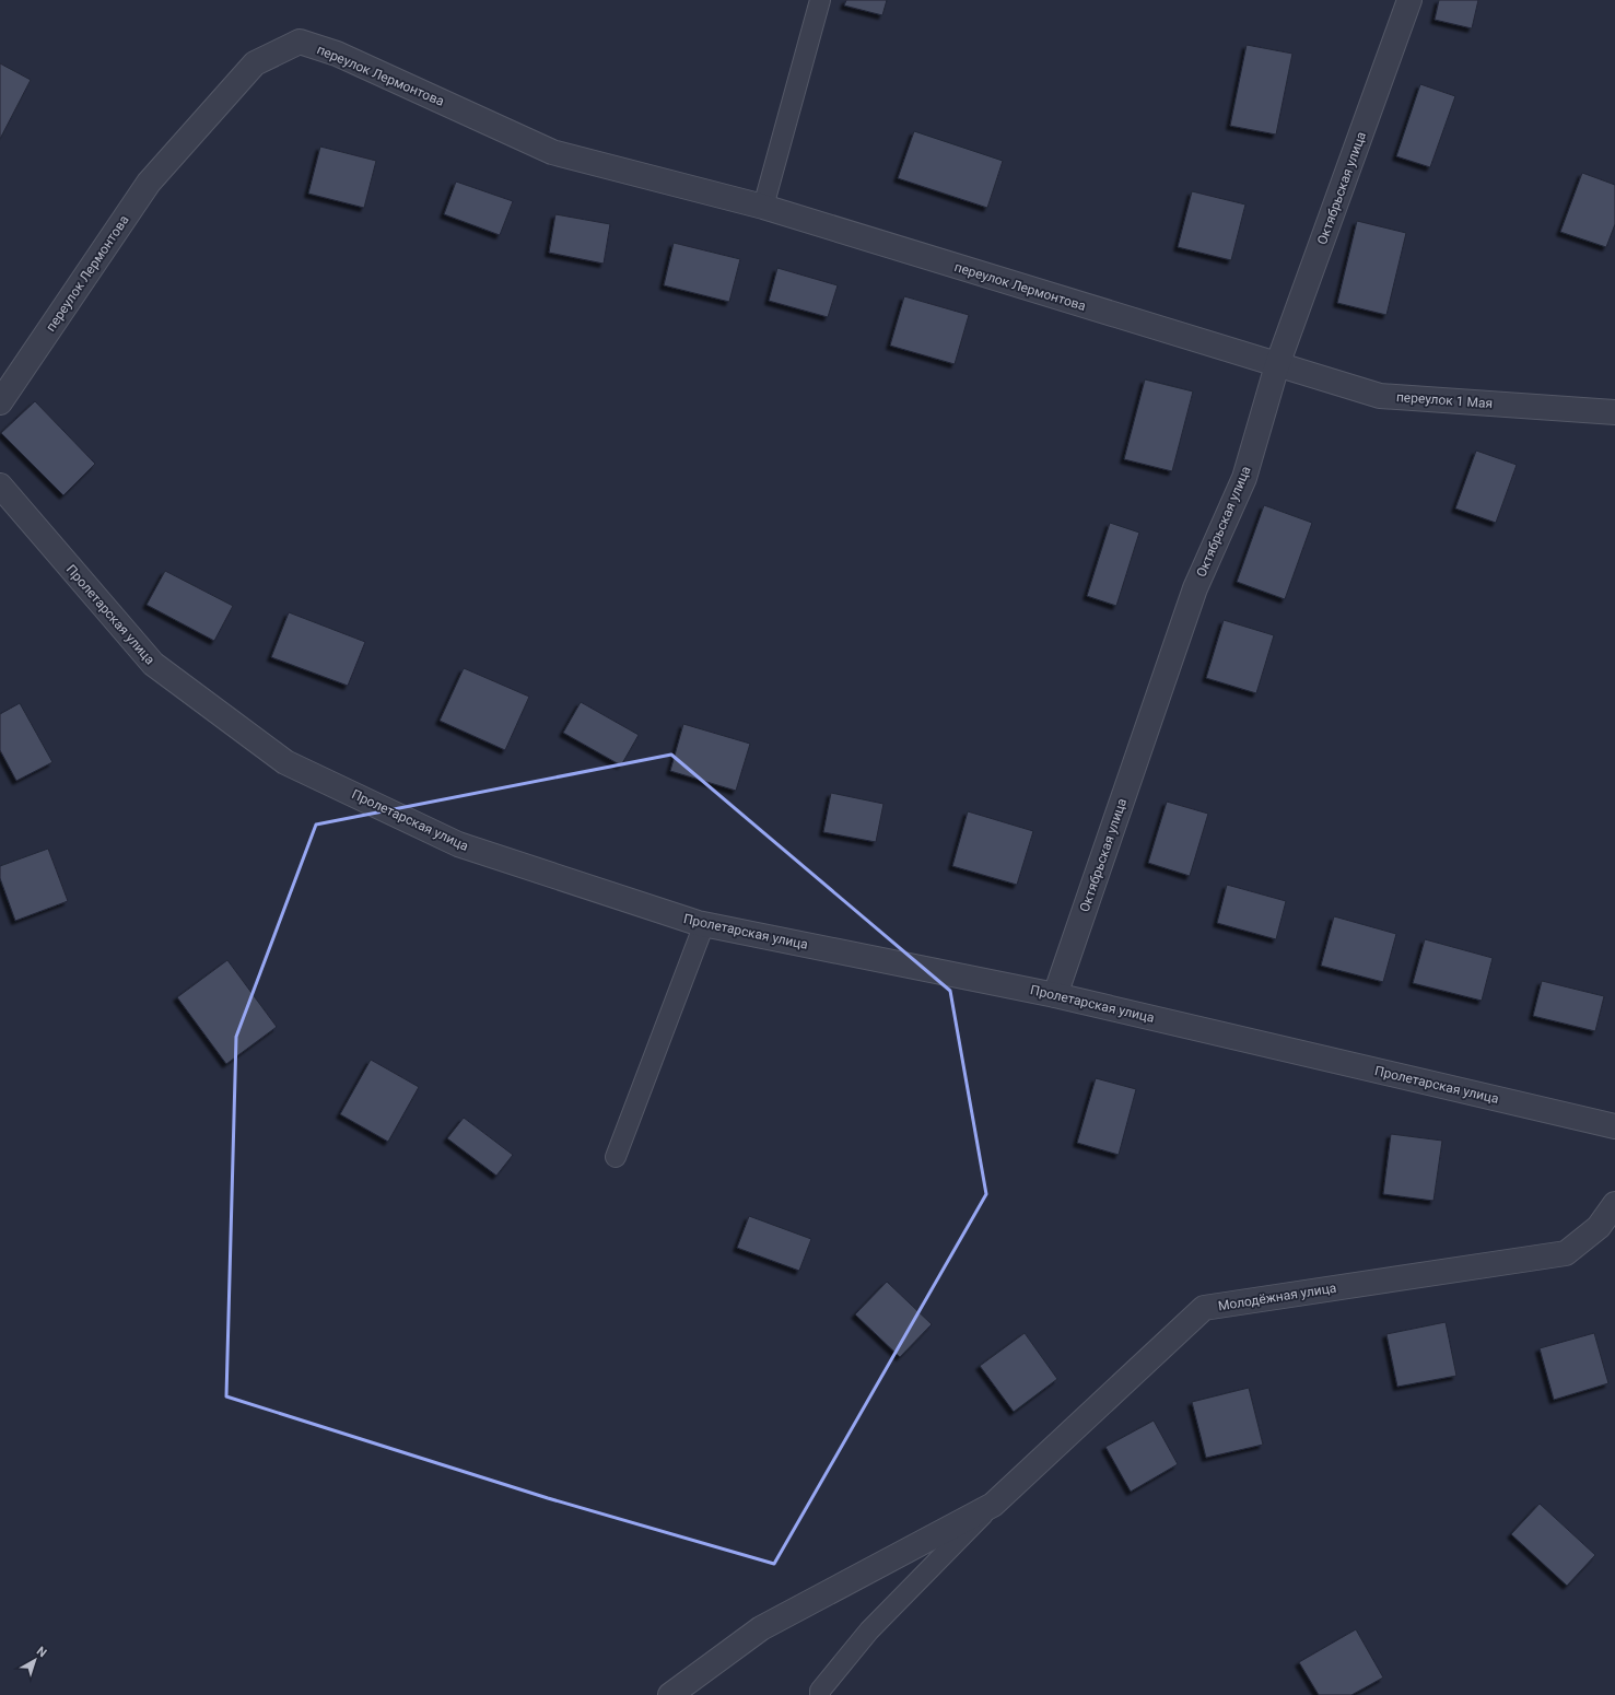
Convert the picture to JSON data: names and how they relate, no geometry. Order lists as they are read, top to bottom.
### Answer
{
  "streets": {
    "street": [
      "переулок Лермонтова",
      "Октябрьская улица",
      "переулок 1 Мая",
      "Пролетарская улица",
      "Молодёжная улица"
    ]
  },
  "crossings": [
    ["переулок Лермонтова", "Октябрьская улица"],
    ["переулок Лермонтова", "переулок 1 Мая"],
    ["Октябрьская улица", "переулок 1 Мая"],
    ["Октябрьская улица", "Пролетарская улица"]
  ],
  "north": "top right"
}
